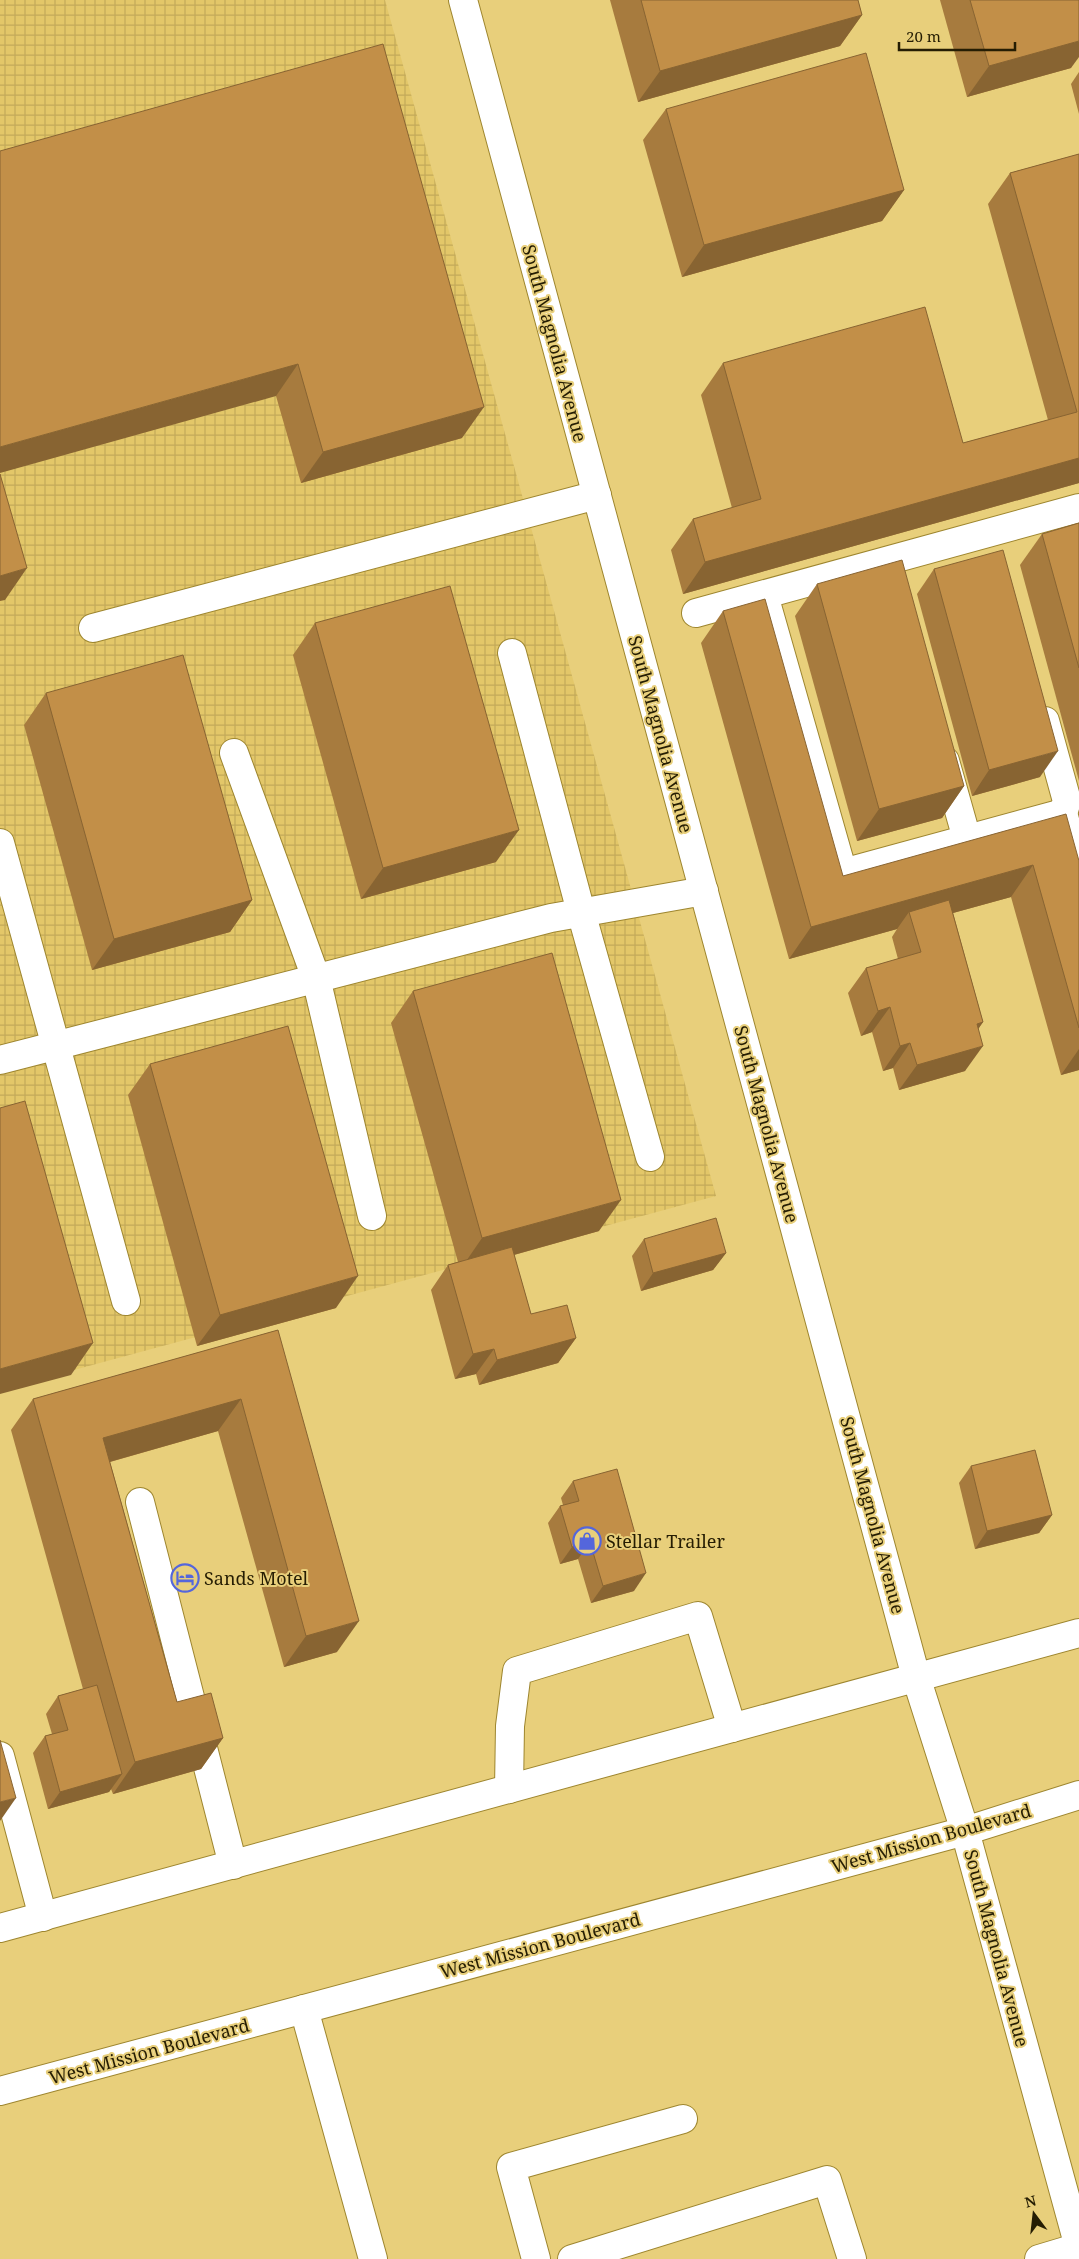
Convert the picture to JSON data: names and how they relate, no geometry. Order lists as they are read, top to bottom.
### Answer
{
  "streets": {
    "street": ["South Magnolia Avenue", "West Mission Boulevard"]
  },
  "crossings": [
    ["South Magnolia Avenue", "West Mission Boulevard"]
  ],
  "places": {
    "shop": ["Stellar Trailer"],
    "hotel": ["Sands Motel"]
  },
  "scale_bar": "20 m",
  "north": "top"
}
